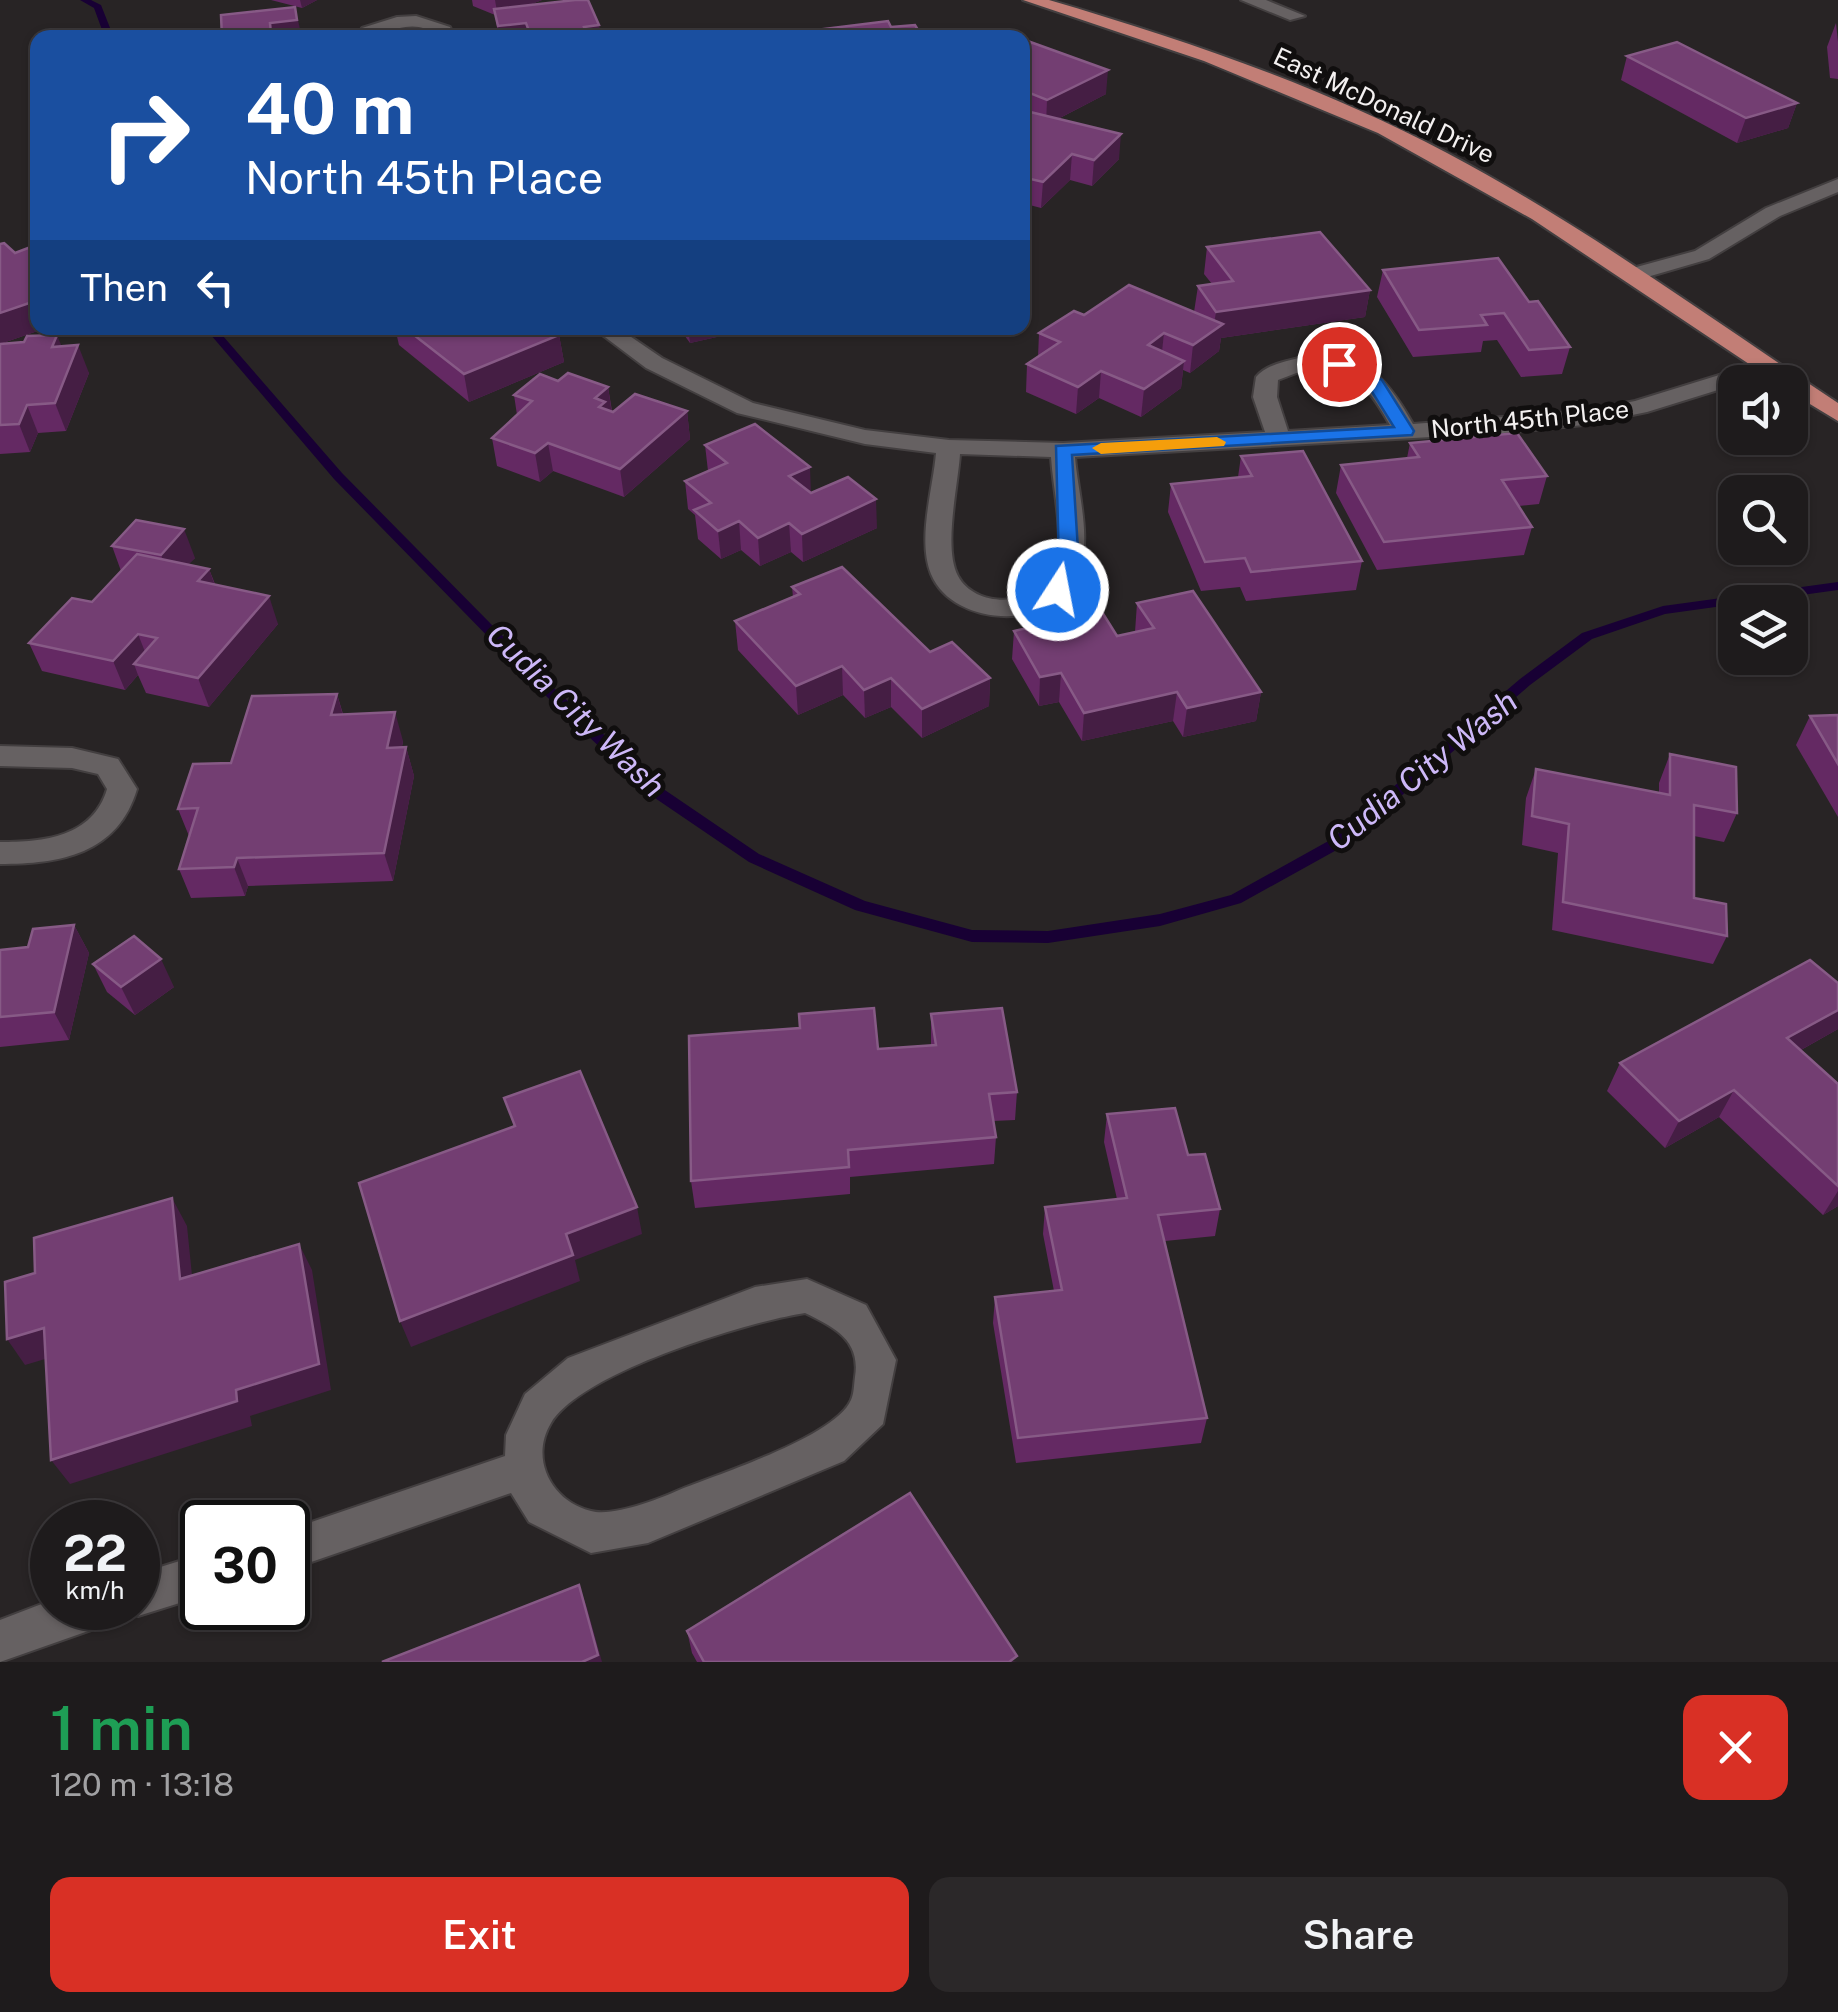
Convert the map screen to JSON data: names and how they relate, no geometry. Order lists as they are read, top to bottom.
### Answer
{
  "streets": {
    "main road": ["East McDonald Drive"],
    "street": ["North 45th Place"]
  },
  "water": ["Cudia City Wash"],
  "page": {
    "turn": ["40 m", "North 45th Place"],
    "then": "Then",
    "speed": "22 km/h",
    "limit": "30",
    "heading": ["1 min", "120 m · 13:18"],
    "buttons": ["Exit", "Share"]
  }
}
